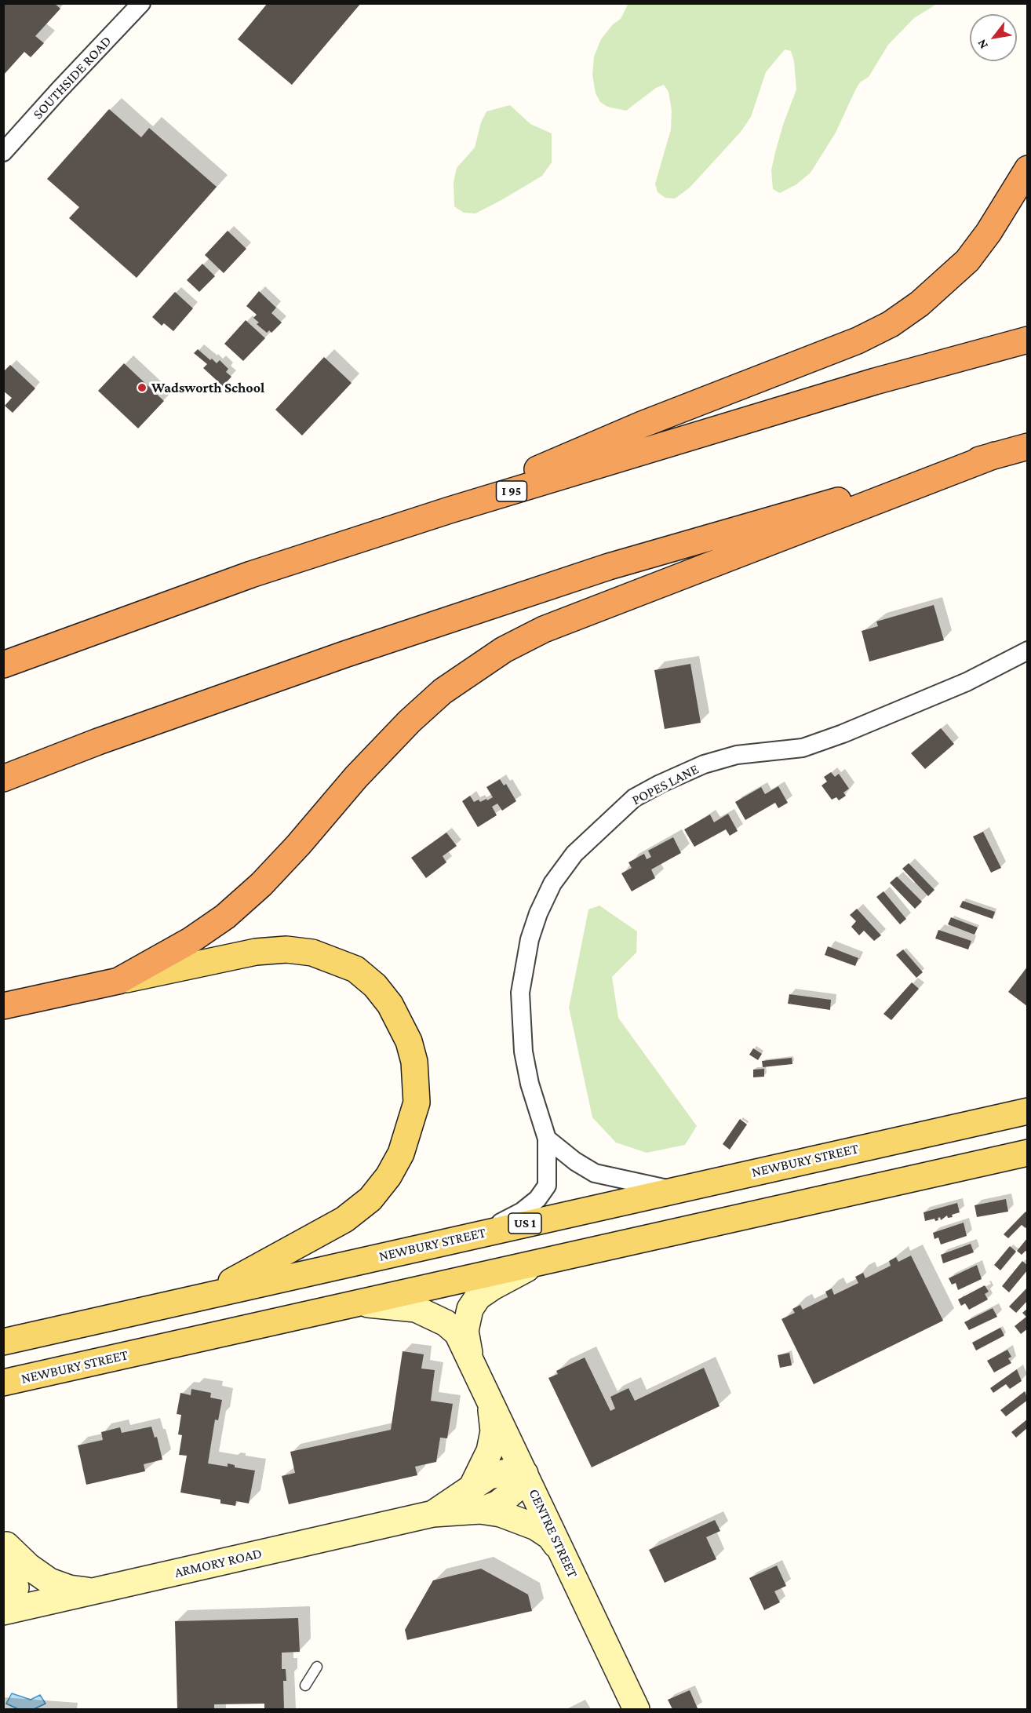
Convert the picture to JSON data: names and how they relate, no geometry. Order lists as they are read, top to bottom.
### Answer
{
  "streets": {
    "highway": ["I 95"],
    "main road": [
      "NEWBURY STREET",
      "US 1",
      "CENTRE STREET",
      "ARMORY ROAD"
    ],
    "street": ["SOUTHSIDE ROAD", "POPES LANE"]
  },
  "crossings": [
    ["POPES LANE", "NEWBURY STREET"],
    ["NEWBURY STREET", "CENTRE STREET"],
    ["CENTRE STREET", "ARMORY ROAD"]
  ],
  "places": ["Wadsworth School"],
  "north": "bottom left"
}
